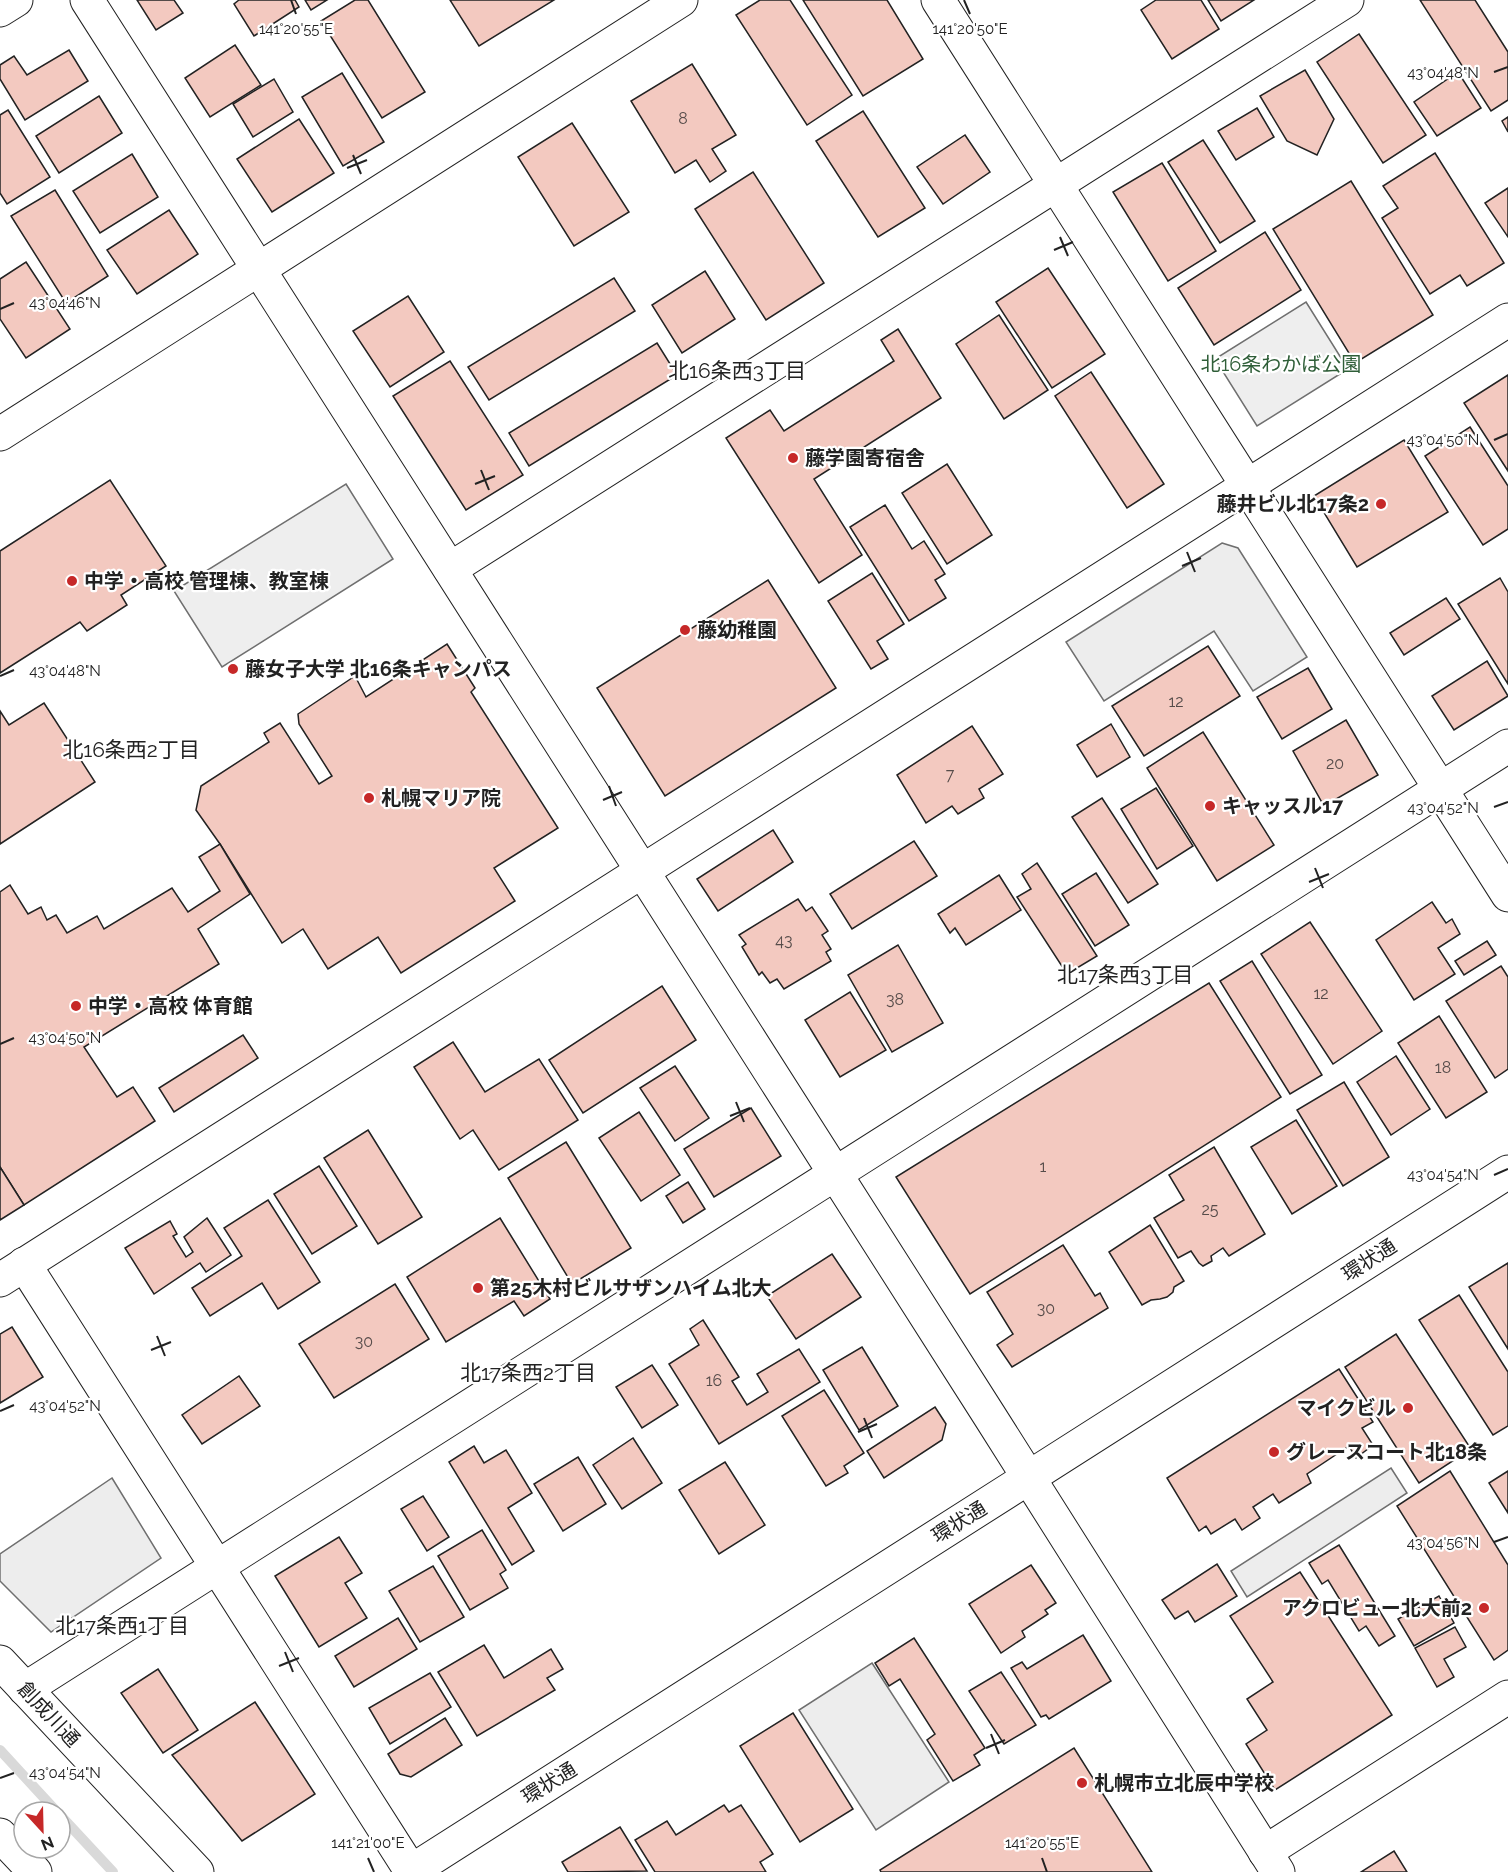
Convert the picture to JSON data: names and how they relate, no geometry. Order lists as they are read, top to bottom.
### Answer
{
  "streets": {
    "main road": ["環状通", "創成川通"]
  },
  "districts": [
    "北16条西3丁目",
    "北16条西2丁目",
    "北17条西3丁目",
    "北17条西2丁目",
    "北17条西1丁目"
  ],
  "parks": ["北16条わかば公園"],
  "places": [
    "藤学園寄宿舎",
    "藤井ビル北17条2",
    "中学・高校 管理棟、教室棟",
    "藤幼稚園",
    "藤女子大学 北16条キャンパス",
    "札幌マリア院",
    "キャッスル17",
    "中学・高校 体育館",
    "第25木村ビルサザンハイム北大",
    "マイクビル",
    "グレースコート北18条",
    "アクロビュー北大前2",
    "札幌市立北辰中学校"
  ],
  "house_numbers": [
    "8",
    "12",
    "20",
    "7",
    "43",
    "12",
    "38",
    "18",
    "1",
    "25",
    "30",
    "30",
    "16"
  ],
  "north": "bottom",
  "coordinates": [
    "141°20'55\"E",
    "141°20'50\"E",
    "43°04'48\"N",
    "43°04'46\"N",
    "43°04'50\"N",
    "43°04'52\"N",
    "43°04'54\"N",
    "43°04'56\"N",
    "141°21'00\"E"
  ]
}
